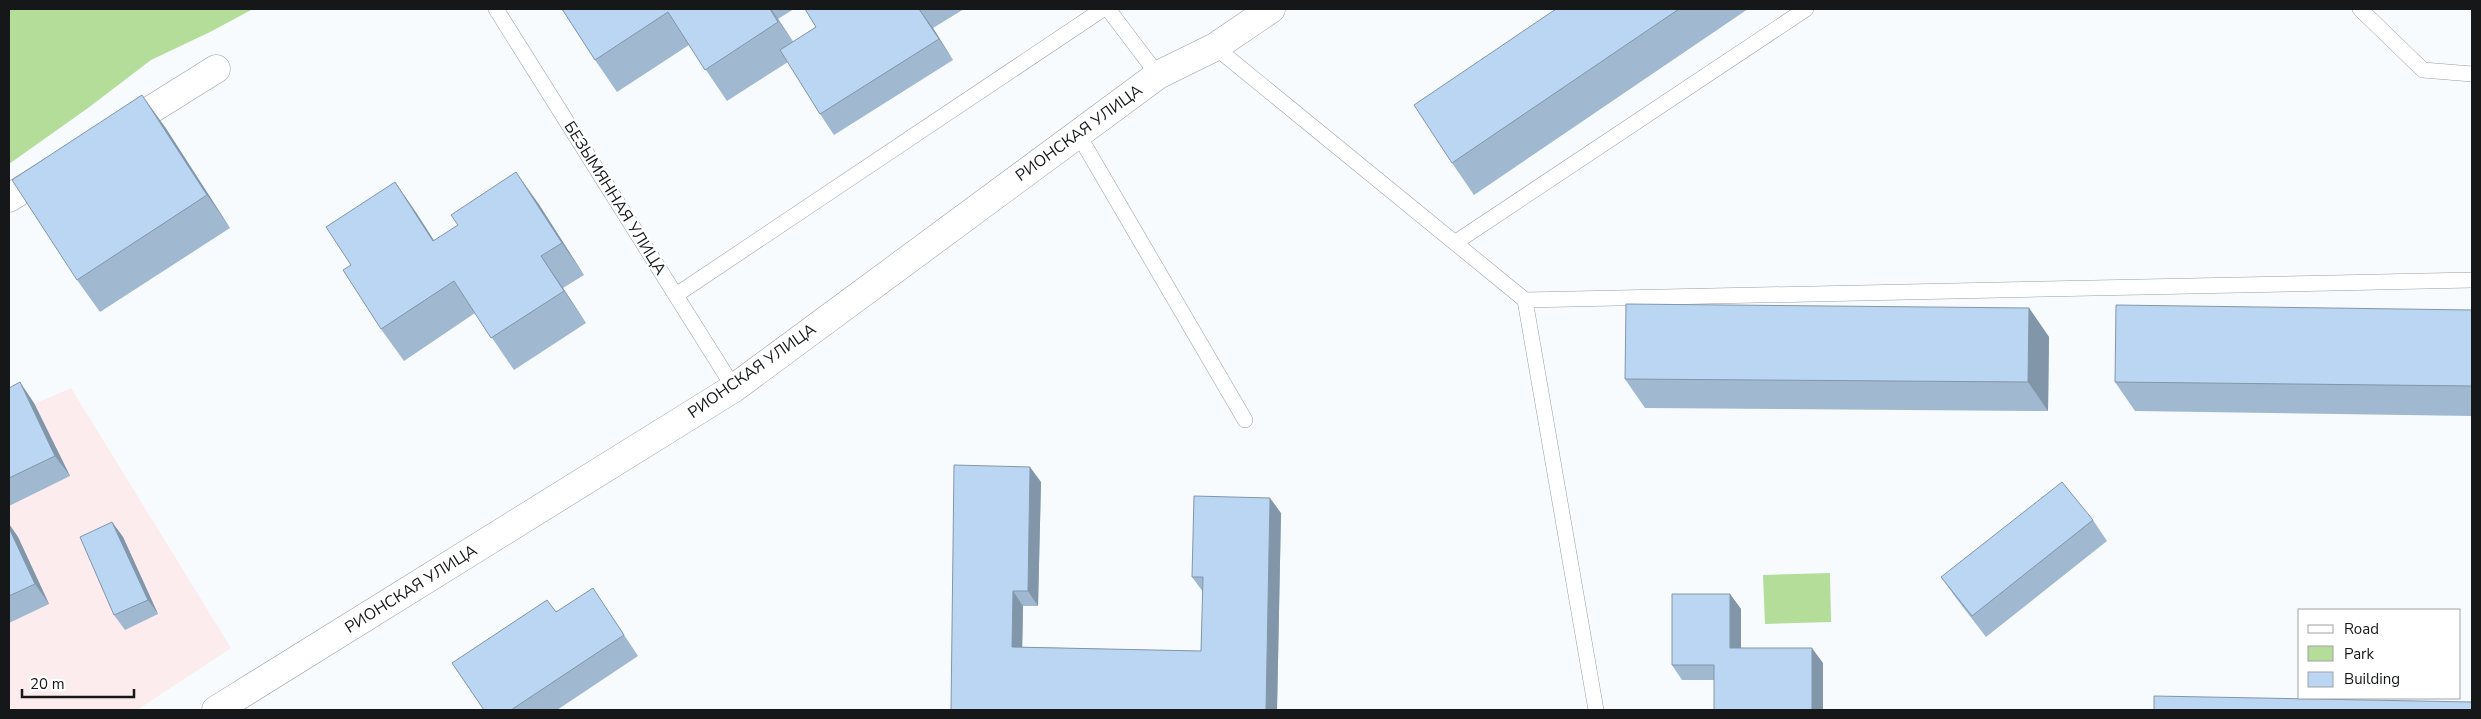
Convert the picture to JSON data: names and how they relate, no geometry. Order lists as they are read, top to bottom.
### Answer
{
  "streets": {
    "street": ["РИОНСКАЯ УЛИЦА"],
    "lane": ["БЕЗЫМЯННАЯ УЛИЦА"]
  },
  "crossings": [
    ["РИОНСКАЯ УЛИЦА", "БЕЗЫМЯННАЯ УЛИЦА"]
  ],
  "legend": ["Road", "Park", "Building"],
  "scale_bar": "20 m"
}
